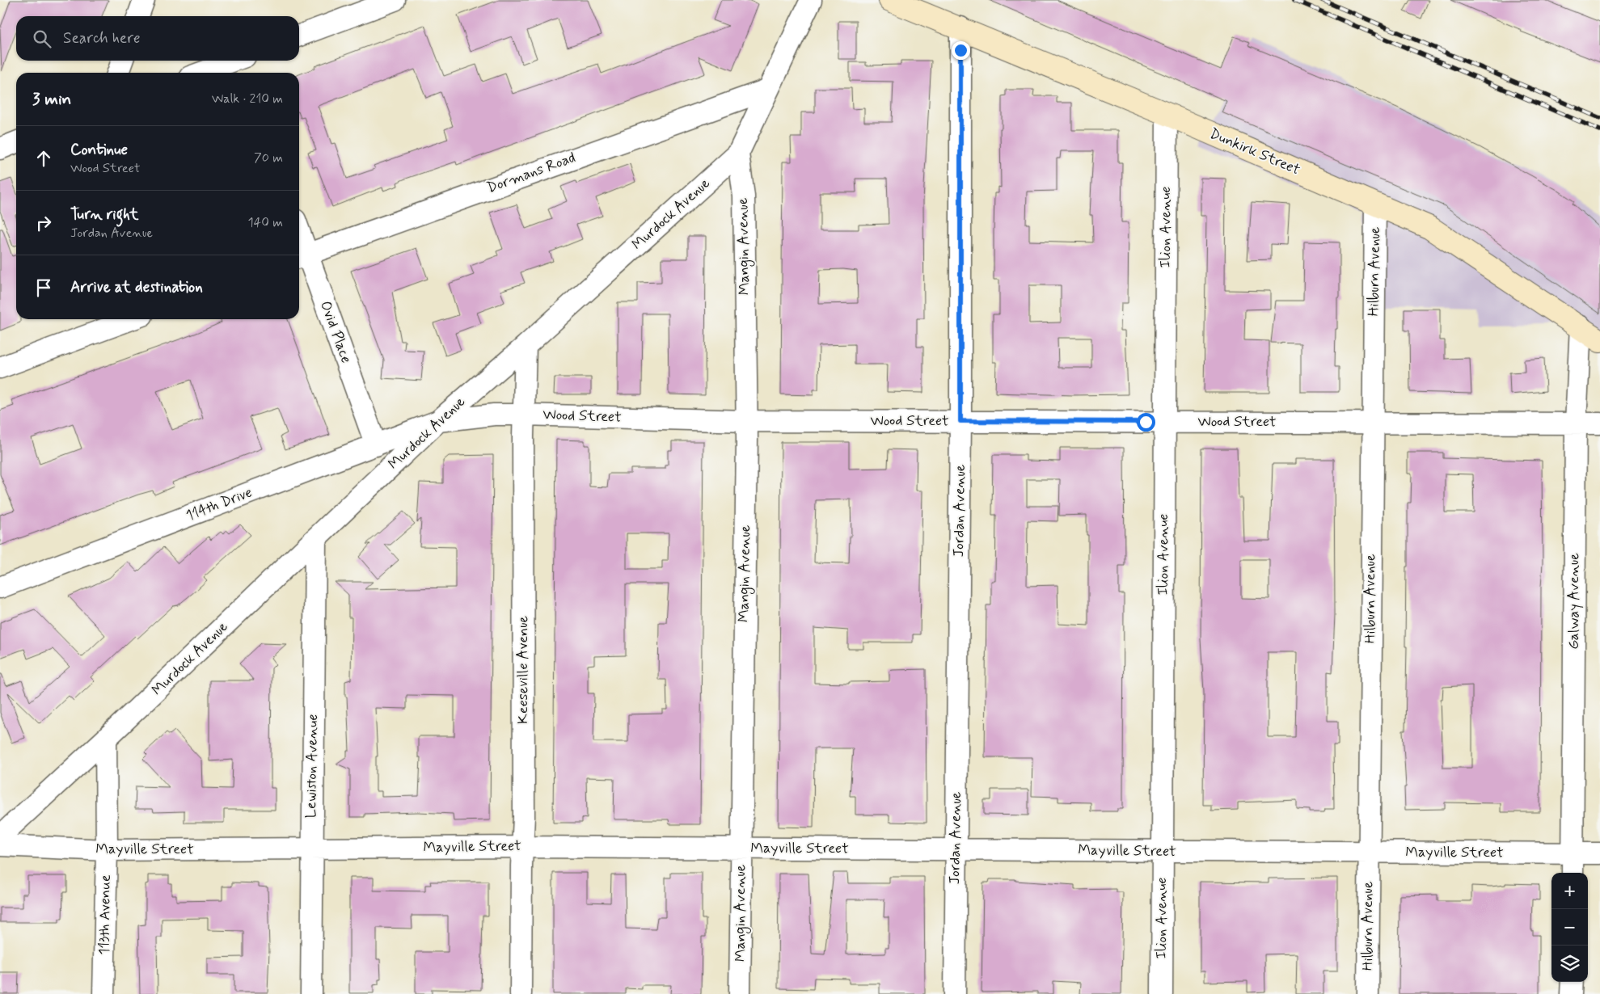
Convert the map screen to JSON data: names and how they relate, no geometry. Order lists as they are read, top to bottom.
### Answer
{
  "streets": {
    "main road": ["Dunkirk Street"],
    "street": [
      "Dormans Road",
      "Murdock Avenue",
      "Ilion Avenue",
      "Mangin Avenue",
      "Hilburn Avenue",
      "Ovid Place",
      "Wood Street",
      "114th Drive",
      "Jordan Avenue",
      "Galway Avenue",
      "Keeseville Avenue",
      "Lewiston Avenue",
      "Mayville Street",
      "113th Avenue"
    ]
  },
  "crossings": [
    ["Dunkirk Street", "Ilion Avenue"],
    ["Dunkirk Street", "Hilburn Avenue"],
    ["Dunkirk Street", "Jordan Avenue"],
    ["Dunkirk Street", "Galway Avenue"],
    ["Dormans Road", "Murdock Avenue"],
    ["Dormans Road", "Ovid Place"],
    ["Murdock Avenue", "Mangin Avenue"],
    ["Murdock Avenue", "Wood Street"],
    ["Murdock Avenue", "114th Drive"],
    ["Murdock Avenue", "Keeseville Avenue"],
    ["Murdock Avenue", "Lewiston Avenue"],
    ["Murdock Avenue", "113th Avenue"],
    ["Ilion Avenue", "Wood Street"],
    ["Ilion Avenue", "Mayville Street"],
    ["Mangin Avenue", "Wood Street"],
    ["Mangin Avenue", "Mayville Street"],
    ["Hilburn Avenue", "Wood Street"],
    ["Hilburn Avenue", "Mayville Street"],
    ["Ovid Place", "114th Drive"],
    ["Wood Street", "114th Drive"],
    ["Wood Street", "Jordan Avenue"],
    ["Wood Street", "Galway Avenue"],
    ["Wood Street", "Keeseville Avenue"],
    ["Jordan Avenue", "Mayville Street"],
    ["Galway Avenue", "Mayville Street"],
    ["Keeseville Avenue", "Mayville Street"],
    ["Lewiston Avenue", "Mayville Street"],
    ["Mayville Street", "113th Avenue"]
  ],
  "page": {
    "search": "Search here",
    "heading": ["3 min", "Walk · 210 m"],
    "list": [
      ["Continue", "Wood Street", "70 m"],
      ["Turn right", "Jordan Avenue", "140 m"],
      "Arrive at destination"
    ],
    "map_buttons": ["+", "−"]
  }
}
